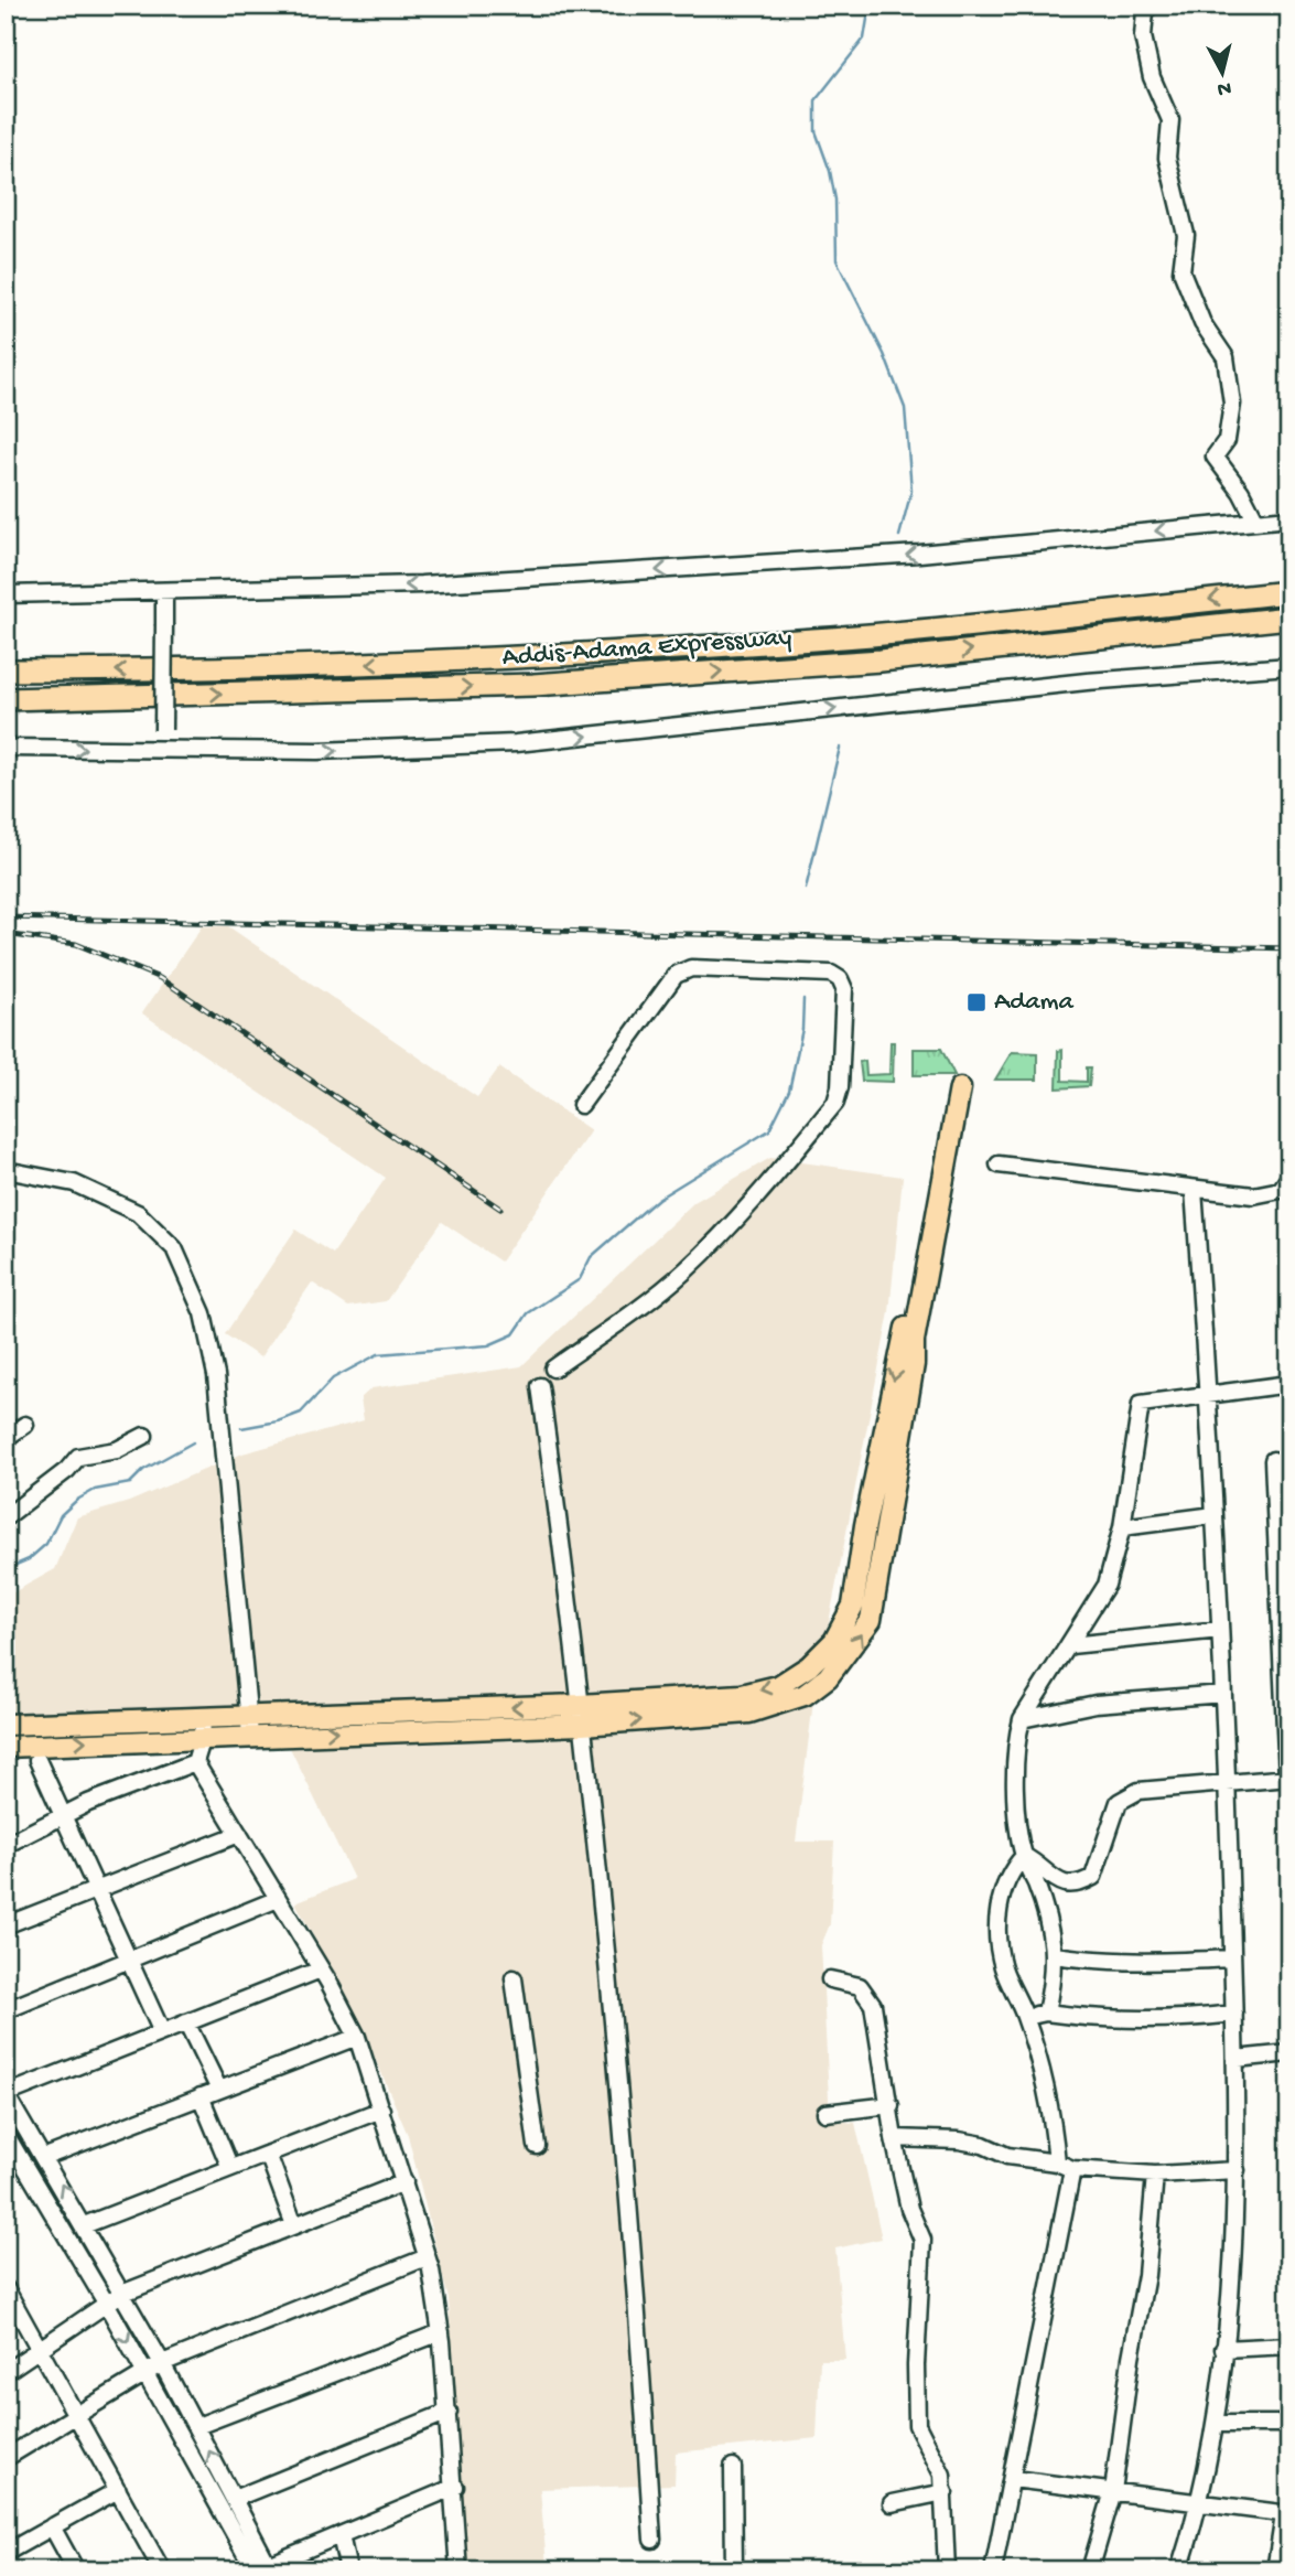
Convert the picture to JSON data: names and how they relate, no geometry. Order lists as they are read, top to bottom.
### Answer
{
  "streets": {
    "highway": ["Addis-Adama Expressway"]
  },
  "places": {
    "transit": ["Adama"]
  },
  "north": "bottom"
}
